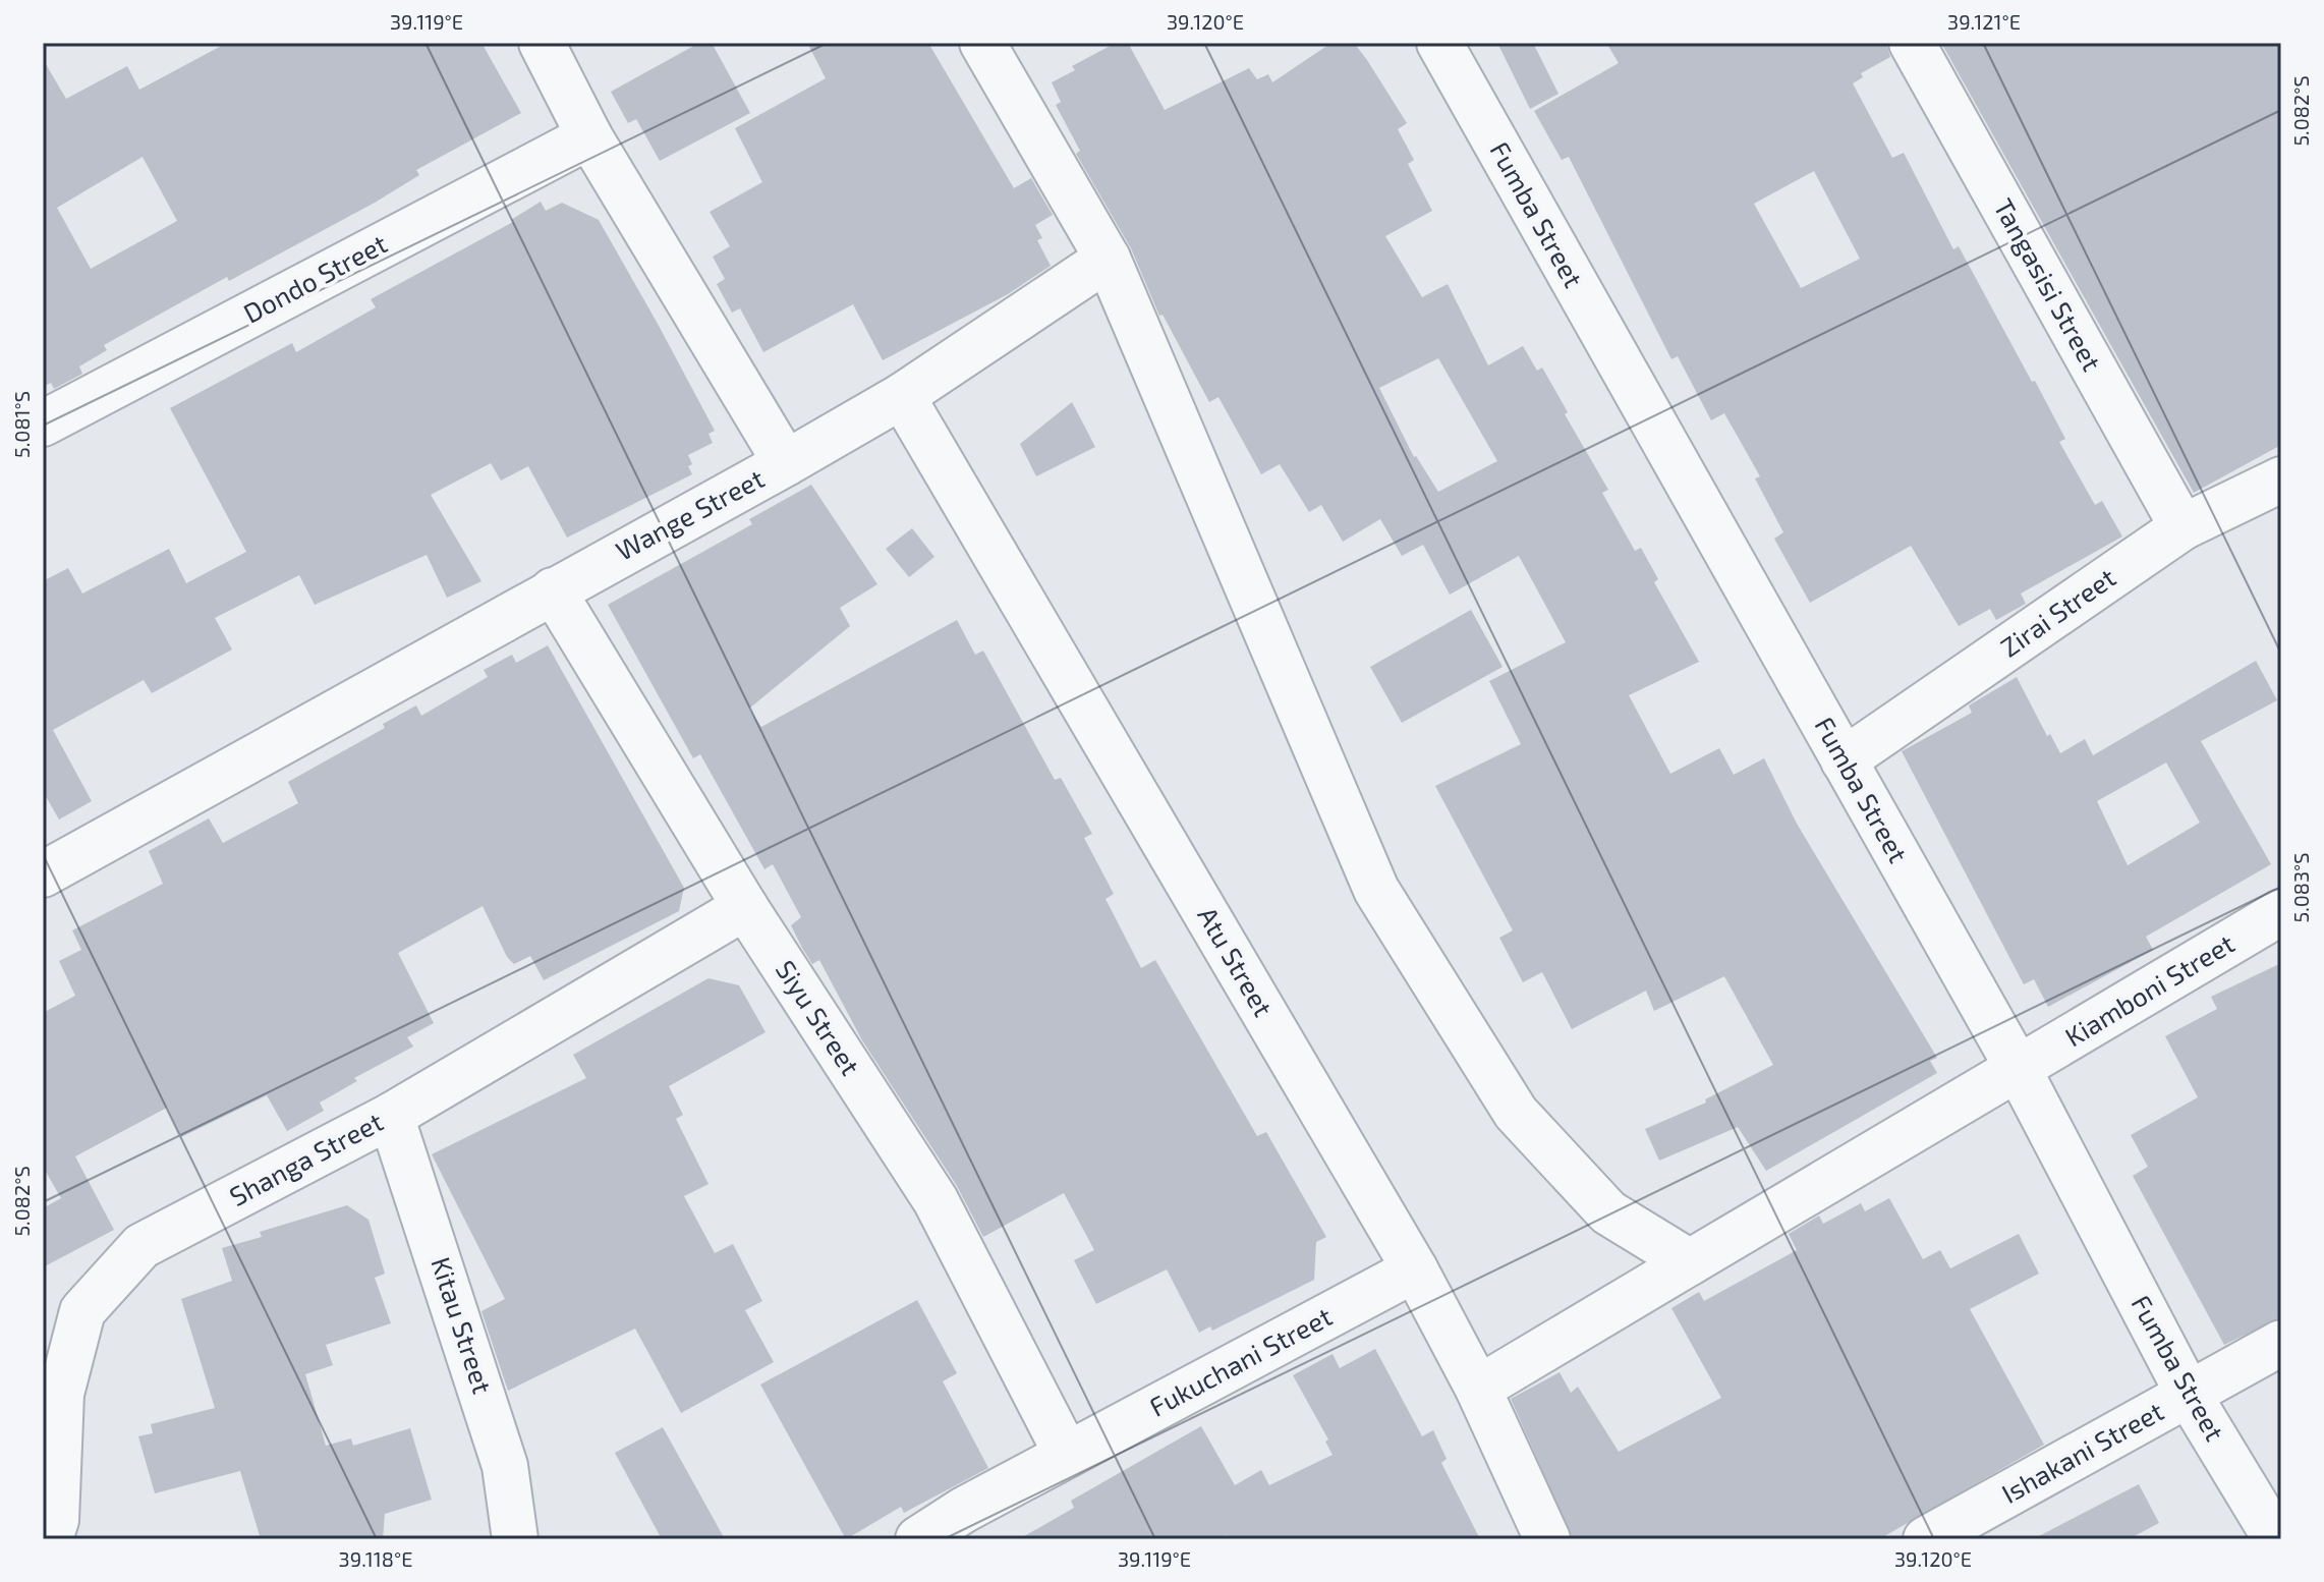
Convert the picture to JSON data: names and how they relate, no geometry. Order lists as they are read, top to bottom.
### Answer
{
  "streets": {
    "street": [
      "Fumba Street",
      "Dondo Street",
      "Tangasisi Street",
      "Wange Street",
      "Zirai Street",
      "Atu Street",
      "Kiamboni Street",
      "Siyu Street",
      "Shanga Street",
      "Kitau Street",
      "Fukuchani Street",
      "Ishakani Street"
    ]
  },
  "crossings": [
    ["Fumba Street", "Zirai Street"],
    ["Fumba Street", "Kiamboni Street"],
    ["Fumba Street", "Ishakani Street"],
    ["Tangasisi Street", "Zirai Street"],
    ["Wange Street", "Atu Street"],
    ["Wange Street", "Siyu Street"],
    ["Atu Street", "Kiamboni Street"],
    ["Atu Street", "Fukuchani Street"],
    ["Siyu Street", "Shanga Street"],
    ["Siyu Street", "Fukuchani Street"],
    ["Shanga Street", "Kitau Street"]
  ],
  "coordinates": [
    "39.119°E",
    "39.120°E",
    "39.121°E",
    "5.082°S",
    "5.081°S",
    "5.083°S",
    "39.118°E"
  ]
}
